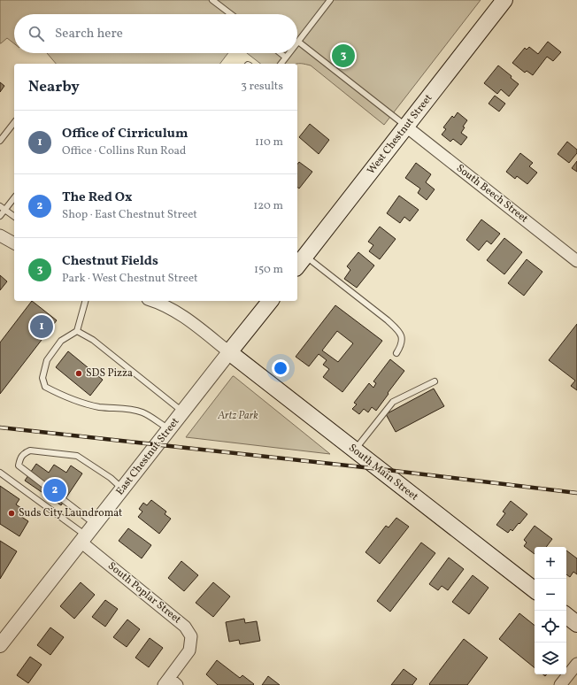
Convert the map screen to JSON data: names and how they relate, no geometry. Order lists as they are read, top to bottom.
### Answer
{
  "streets": {
    "main road": ["West Chestnut Street", "South Main Street"],
    "street": ["South Beech Street", "East Chestnut Street", "South Poplar Street"]
  },
  "crossings": [
    ["West Chestnut Street", "South Beech Street"],
    ["East Chestnut Street", "South Main Street"],
    ["East Chestnut Street", "South Poplar Street"]
  ],
  "parks": ["Artz Park"],
  "places": ["SDS Pizza", "Suds City Laundromat"],
  "page": {
    "search": "Search here",
    "pins": ["3", "1", "2"],
    "heading": ["Nearby", "3 results"],
    "list": [
      {
        "mark": "1",
        "name": "Office of Cirriculum",
        "note": "Office · Collins Run Road",
        "value": "110 m"
      },
      {
        "mark": "2",
        "name": "The Red Ox",
        "note": "Shop · East Chestnut Street",
        "value": "120 m"
      },
      {
        "mark": "3",
        "name": "Chestnut Fields",
        "note": "Park · West Chestnut Street",
        "value": "150 m"
      }
    ],
    "map_buttons": ["+", "−"]
  }
}
